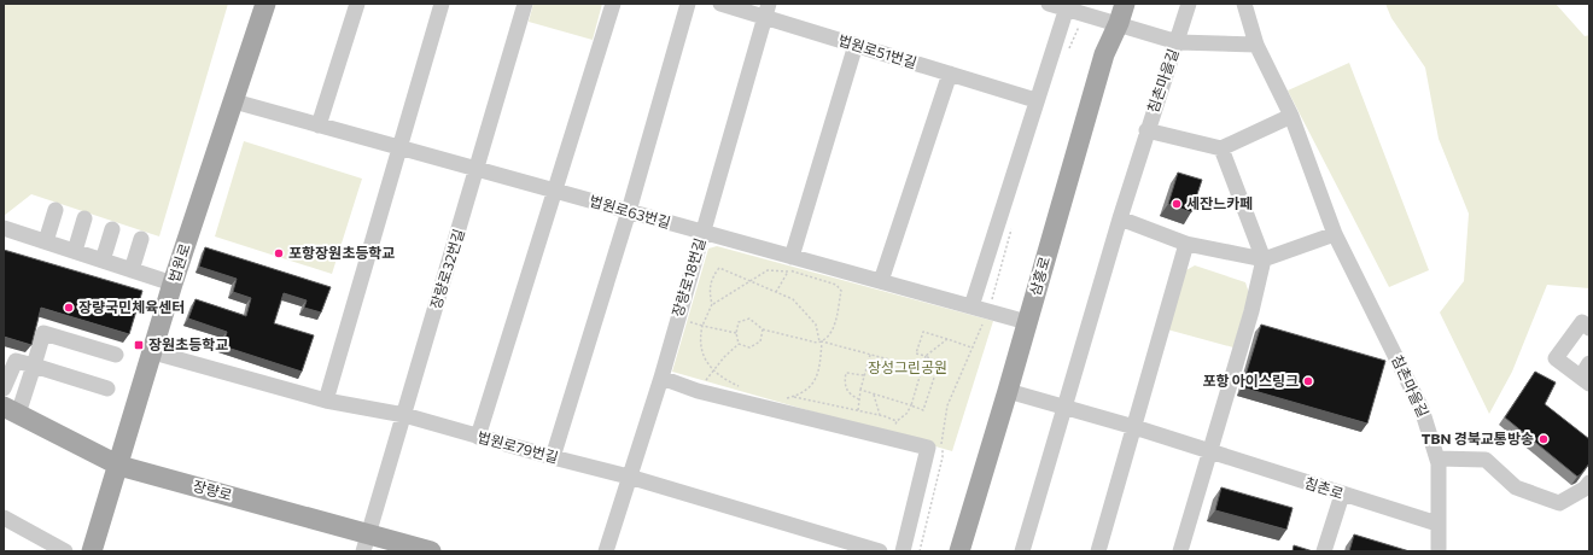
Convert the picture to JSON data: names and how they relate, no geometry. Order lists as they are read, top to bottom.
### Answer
{
  "streets": {
    "main road": ["법원로", "삼흥로", "장량로"],
    "street": [
      "법원로51번길",
      "침촌마을길",
      "법원로63번길",
      "장량로32번길",
      "장량로18번길",
      "법원로79번길",
      "침촌로"
    ]
  },
  "crossings": [
    ["법원로51번길", "장량로18번길"],
    ["침촌마을길", "침촌로"],
    ["법원로63번길", "법원로"],
    ["법원로63번길", "장량로32번길"],
    ["법원로63번길", "삼흥로"],
    ["법원로63번길", "장량로18번길"],
    ["법원로", "법원로79번길"],
    ["법원로", "장량로"],
    ["장량로32번길", "법원로79번길"],
    ["장량로32번길", "장량로"],
    ["삼흥로", "침촌로"],
    ["장량로18번길", "법원로79번길"]
  ],
  "parks": ["장성그린공원"],
  "places": {
    "other": [
      "세잔느카페",
      "포항장원초등학교",
      "장량국민체육센터",
      "포항 아이스링크",
      "TBN 경북교통방송"
    ],
    "transit": ["장원초등학교"]
  }
}
